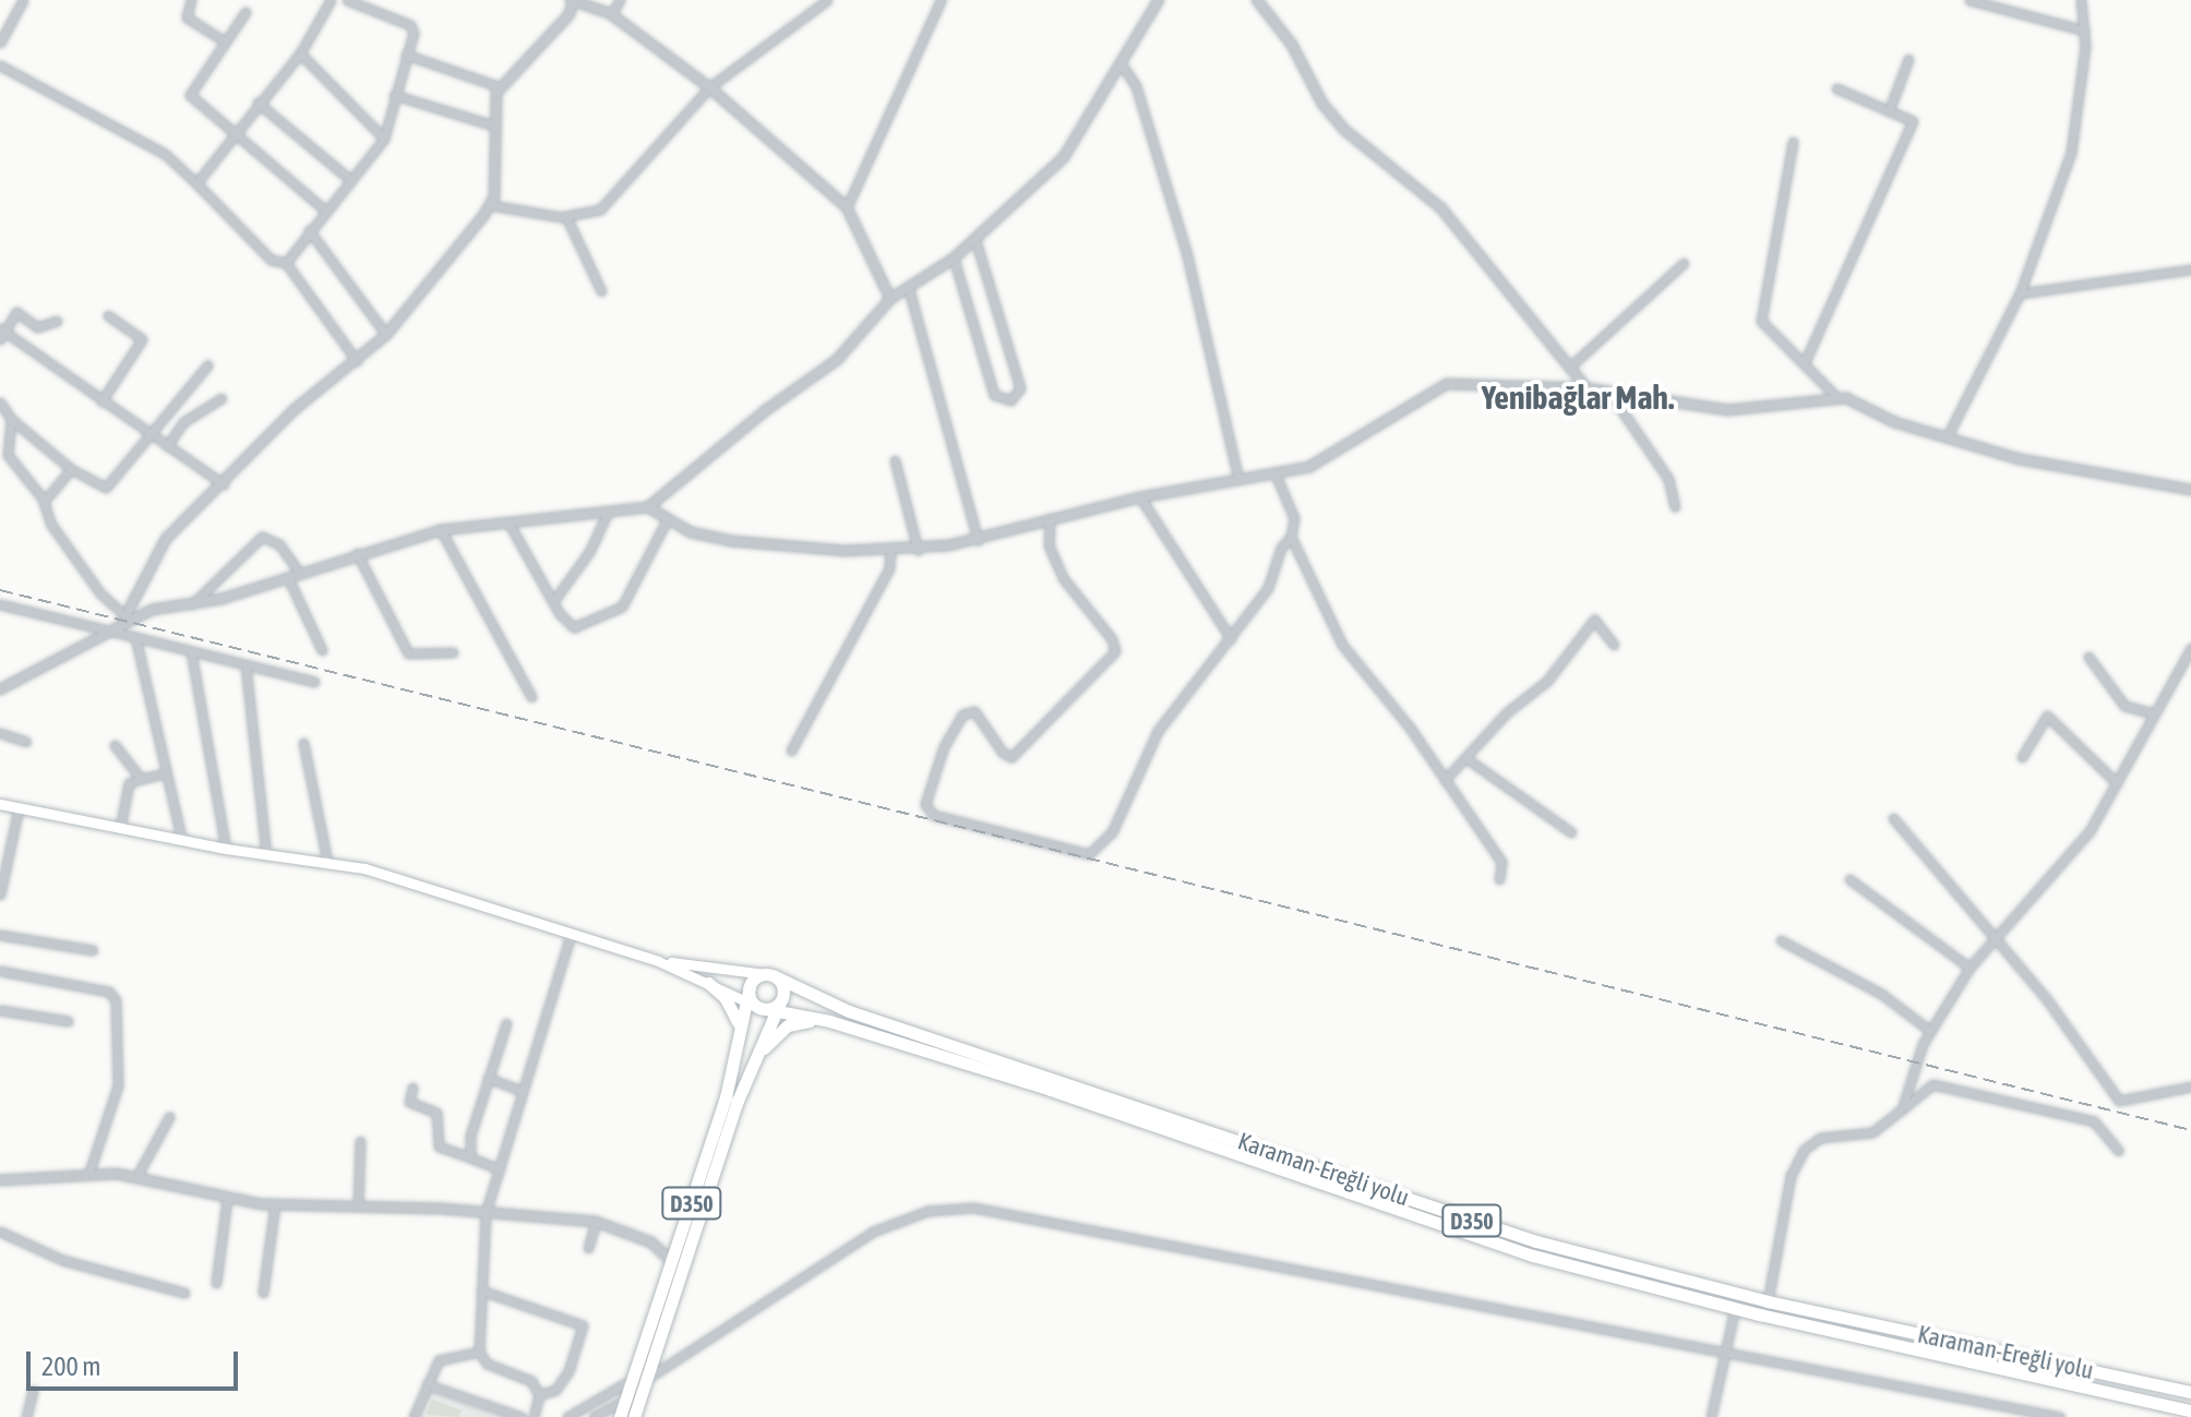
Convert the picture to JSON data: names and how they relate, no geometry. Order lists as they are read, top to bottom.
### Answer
{
  "streets": {
    "highway": ["Karaman-Ereğli yolu", "D350"]
  },
  "crossings": [
    ["Karaman-Ereğli yolu", "D350"]
  ],
  "districts": ["Yenibağlar Mah."],
  "scale_bar": "200 m"
}
